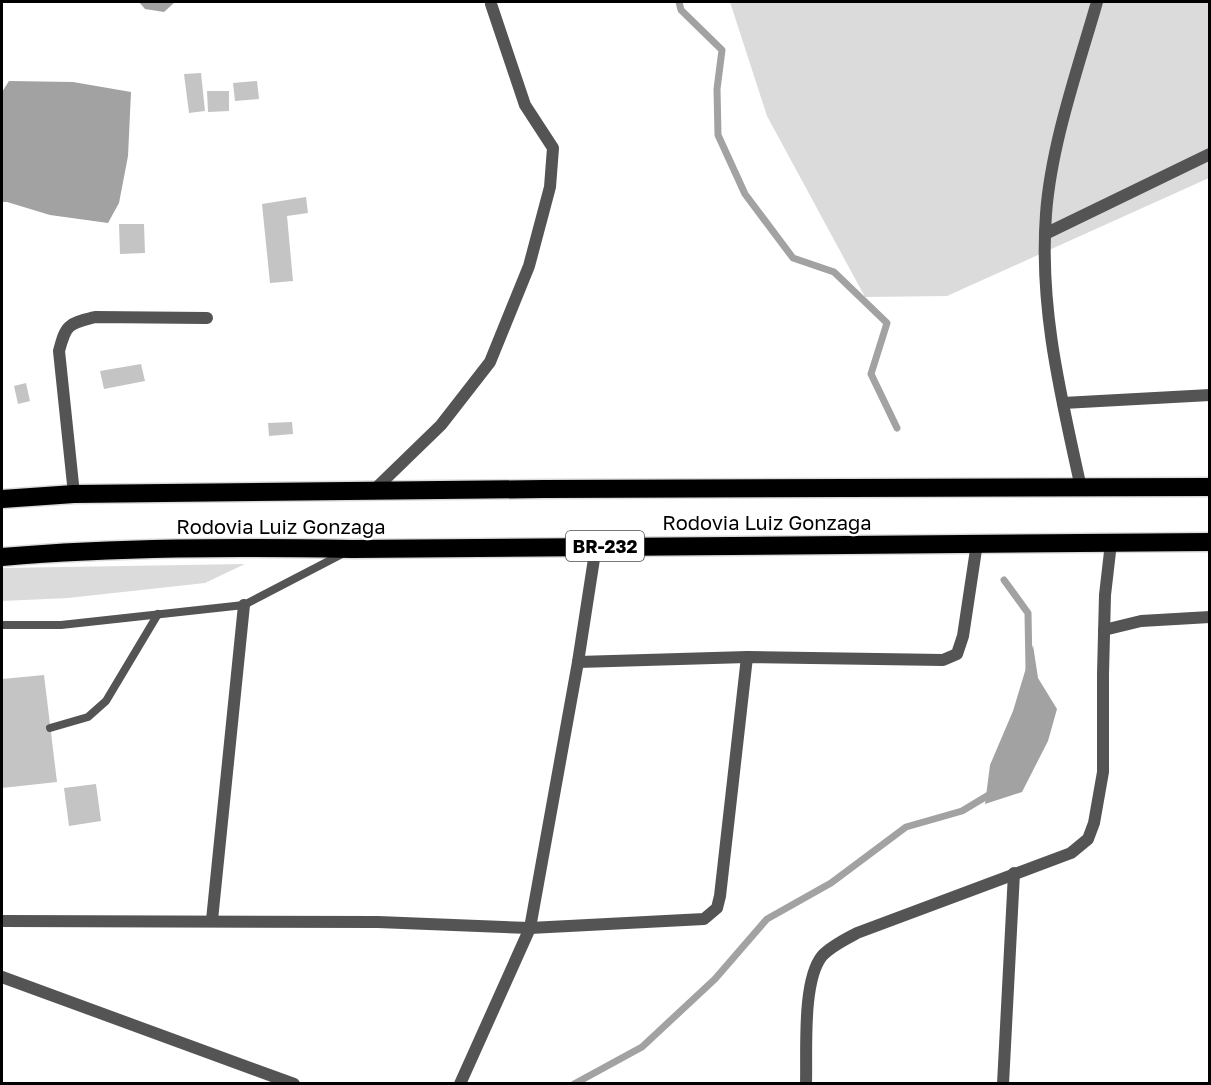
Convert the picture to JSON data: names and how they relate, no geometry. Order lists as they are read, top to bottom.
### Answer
{
  "streets": {
    "highway": ["Rodovia Luiz Gonzaga", "BR-232"]
  }
}
